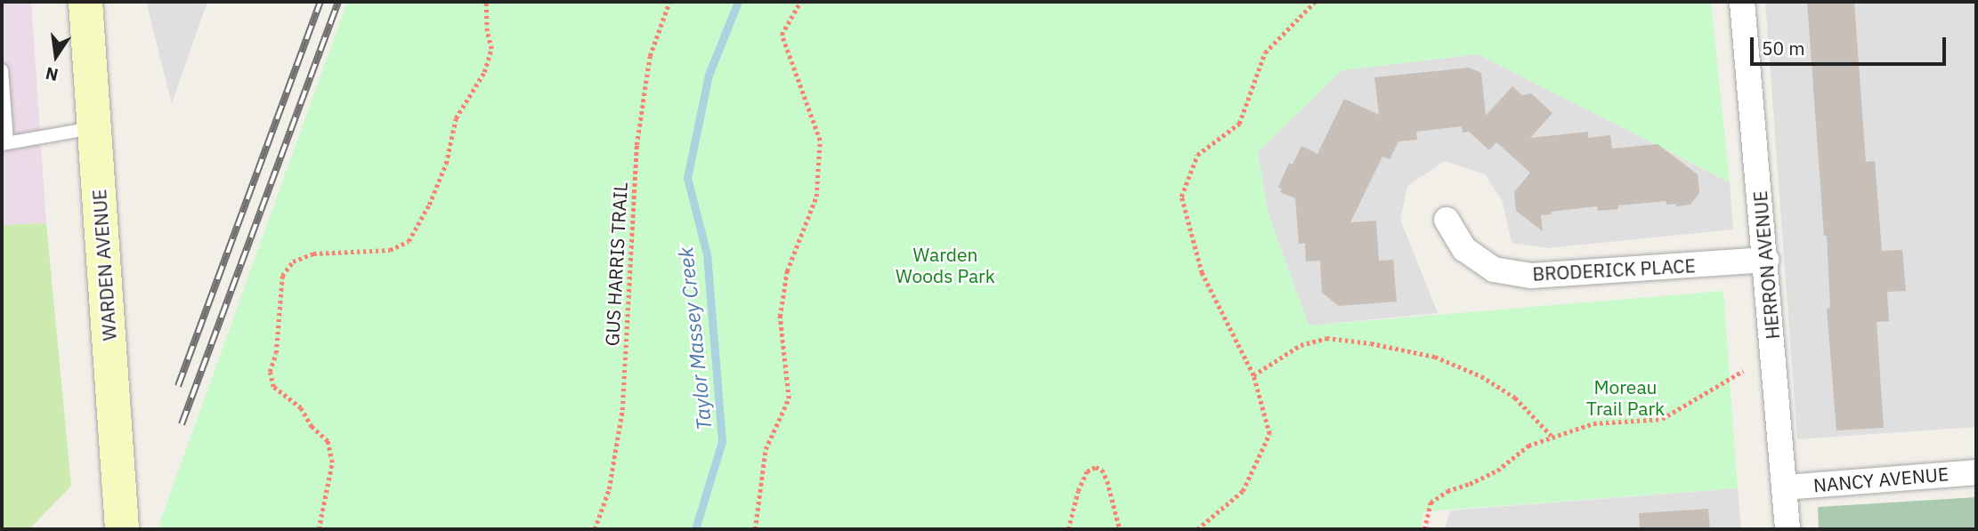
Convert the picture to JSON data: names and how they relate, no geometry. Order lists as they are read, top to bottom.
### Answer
{
  "streets": {
    "main road": ["WARDEN AVENUE"],
    "street": ["HERRON AVENUE", "BRODERICK PLACE", "NANCY AVENUE"],
    "path": ["GUS HARRIS TRAIL"]
  },
  "crossings": [
    ["HERRON AVENUE", "BRODERICK PLACE"],
    ["HERRON AVENUE", "NANCY AVENUE"]
  ],
  "water": ["Taylor Massey Creek"],
  "parks": ["Warden Woods Park", "Moreau Trail Park"],
  "scale_bar": "50 m",
  "north": "bottom"
}
